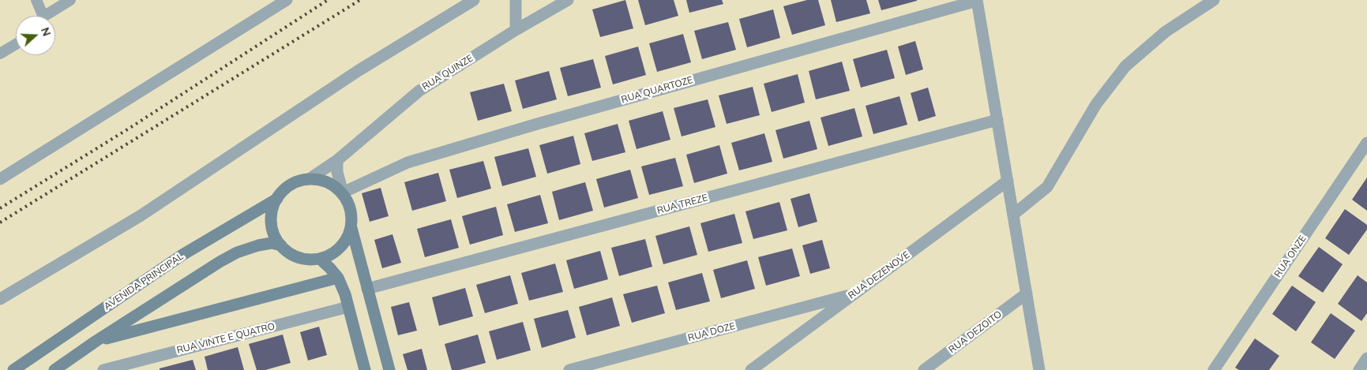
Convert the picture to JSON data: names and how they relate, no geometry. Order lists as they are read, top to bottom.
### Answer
{
  "streets": {
    "street": [
      "RUA QUINZE",
      "RUA QUARTOZE",
      "RUA TREZE",
      "RUA ONZE",
      "RUA DEZENOVE",
      "AVENIDA PRINCIPAL",
      "RUA DOZE",
      "RUA DEZOITO",
      "RUA VINTE E QUATRO"
    ]
  },
  "crossings": [
    ["RUA QUINZE", "RUA QUARTOZE"],
    ["RUA QUINZE", "AVENIDA PRINCIPAL"],
    ["RUA QUARTOZE", "AVENIDA PRINCIPAL"],
    ["RUA DEZENOVE", "RUA DOZE"]
  ],
  "north": "right"
}
